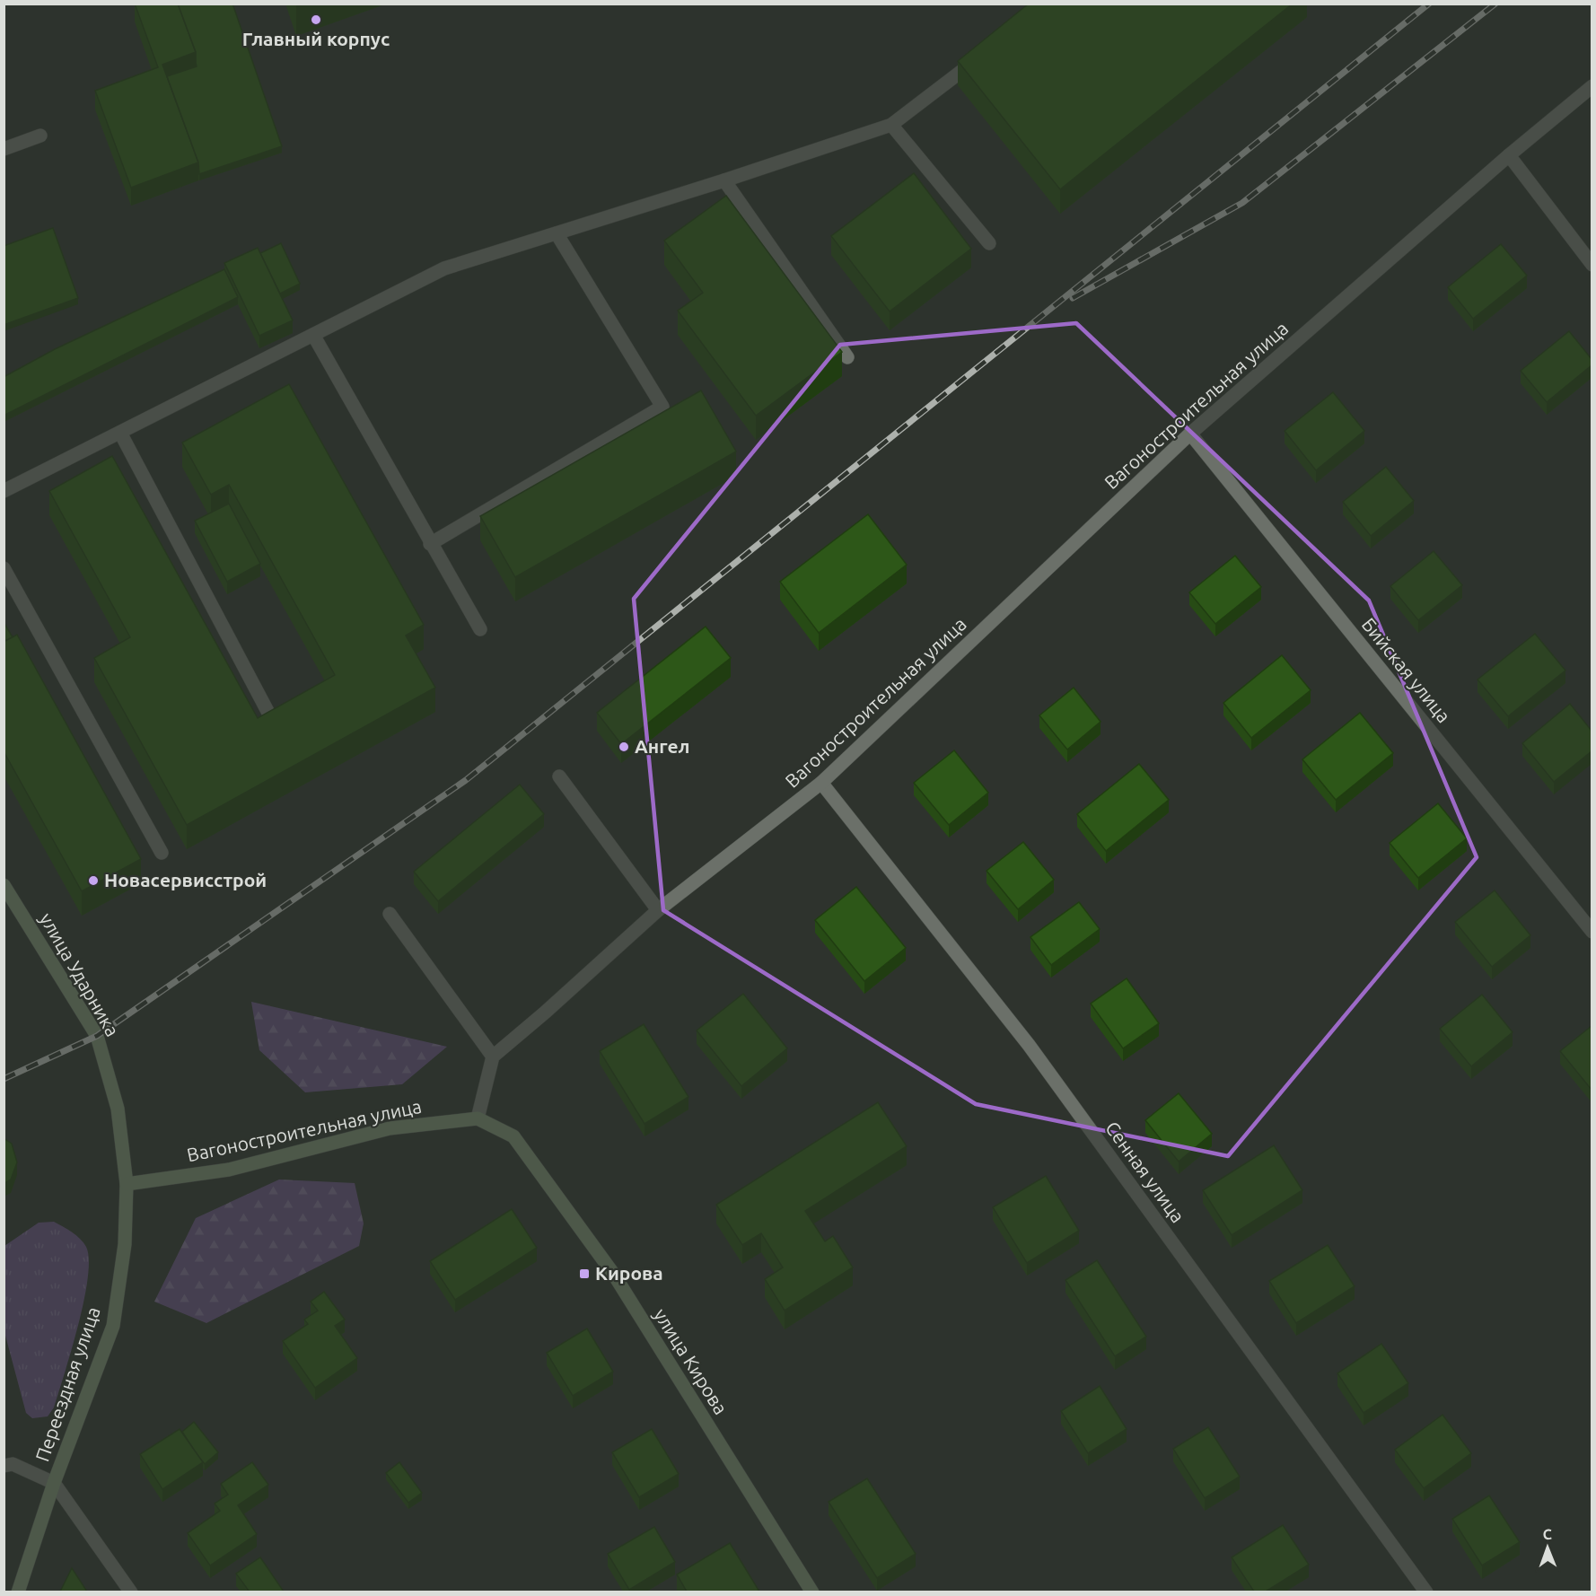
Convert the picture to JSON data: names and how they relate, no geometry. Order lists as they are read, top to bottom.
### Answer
{
  "streets": {
    "street": [
      "Вагоностроительная улица",
      "Бийская улица",
      "улица Ударника",
      "Сенная улица",
      "улица Кирова",
      "Переездная улица"
    ]
  },
  "crossings": [
    ["Вагоностроительная улица", "Бийская улица"],
    ["Вагоностроительная улица", "улица Ударника"],
    ["Вагоностроительная улица", "Сенная улица"],
    ["Вагоностроительная улица", "улица Кирова"],
    ["Вагоностроительная улица", "Переездная улица"],
    ["улица Ударника", "Переездная улица"]
  ],
  "places": {
    "other": ["Главный корпус", "Ангел", "Новасервисстрой"],
    "transit": ["Кирова"]
  },
  "north": "top"
}
